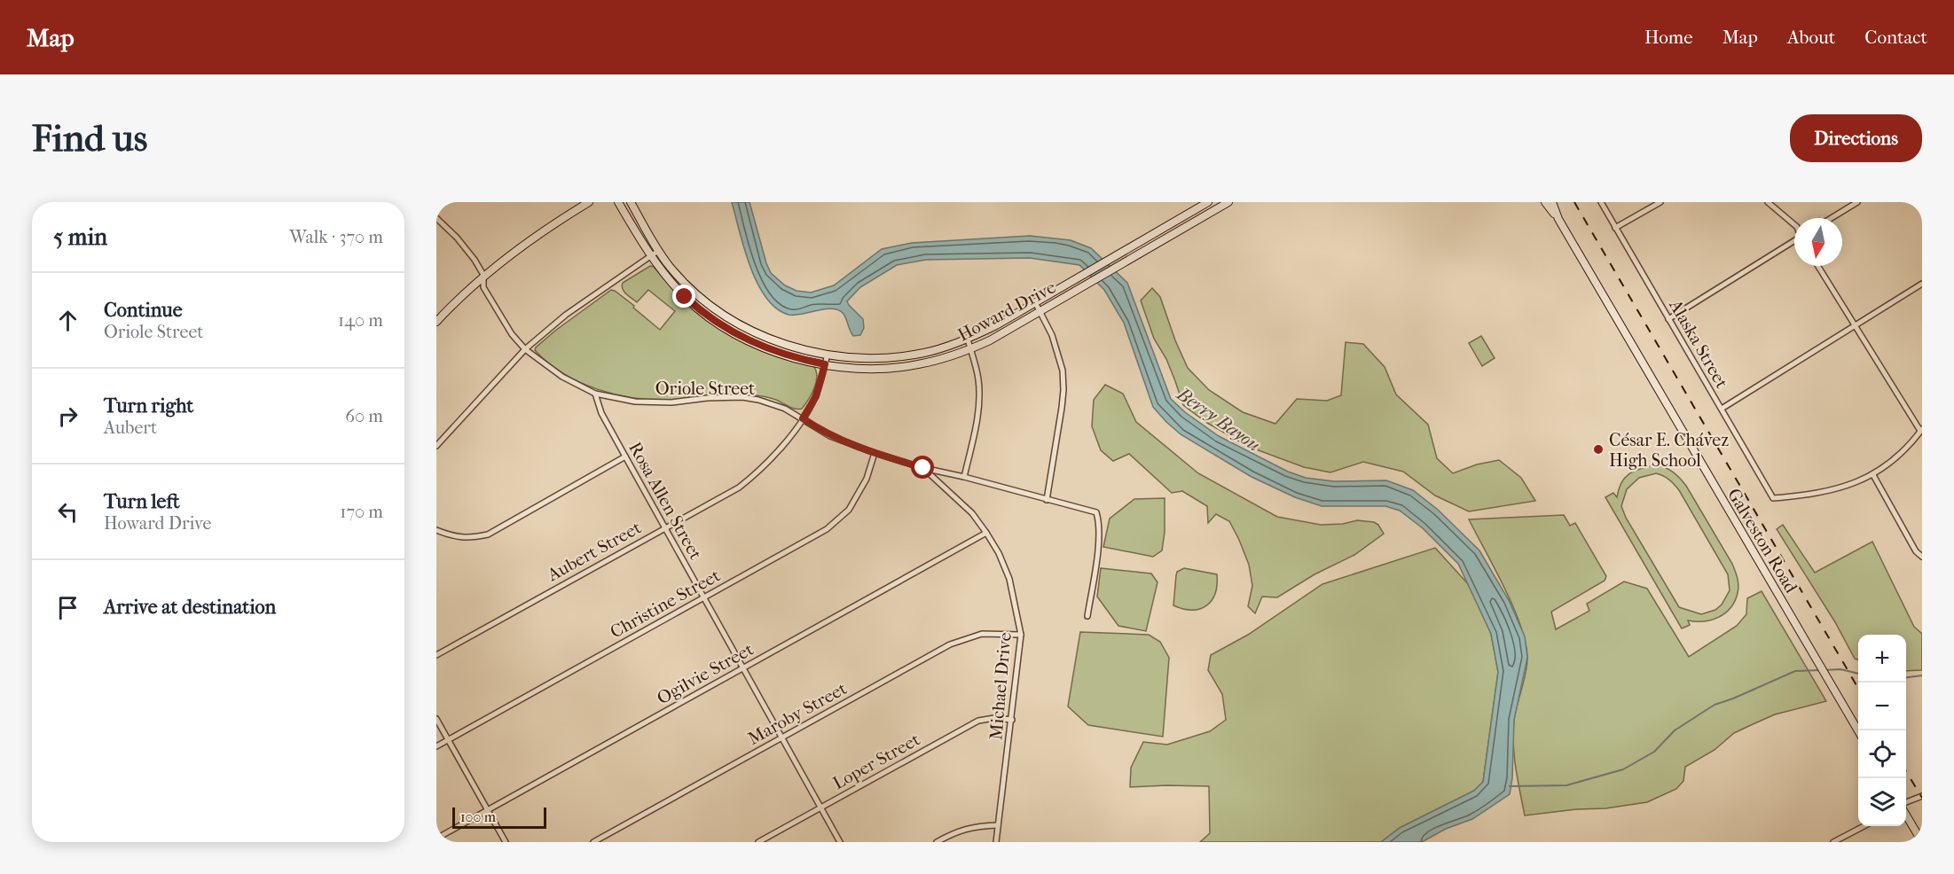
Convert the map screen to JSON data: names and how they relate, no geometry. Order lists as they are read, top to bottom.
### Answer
{
  "streets": {
    "main road": ["Howard Drive", "Galveston Road"],
    "street": [
      "Alaska Street",
      "Oriole Street",
      "Rosa Allen Street",
      "Aubert Street",
      "Christine Street",
      "Ogilvie Street",
      "Michael Drive",
      "Maroby Street",
      "Loper Street"
    ]
  },
  "crossings": [
    ["Howard Drive", "Aubert Street"],
    ["Oriole Street", "Rosa Allen Street"],
    ["Oriole Street", "Aubert Street"],
    ["Oriole Street", "Christine Street"],
    ["Oriole Street", "Michael Drive"],
    ["Rosa Allen Street", "Aubert Street"],
    ["Rosa Allen Street", "Christine Street"],
    ["Rosa Allen Street", "Ogilvie Street"],
    ["Rosa Allen Street", "Maroby Street"],
    ["Rosa Allen Street", "Loper Street"],
    ["Ogilvie Street", "Michael Drive"],
    ["Michael Drive", "Maroby Street"],
    ["Michael Drive", "Loper Street"]
  ],
  "water": ["Berry Bayou"],
  "places": ["César E. Chávez High School"],
  "scale_bar": "100 m",
  "north": "bottom",
  "page": {
    "header": "Map",
    "nav": [
      "Home",
      "Map",
      "About",
      "Contact"
    ],
    "buttons": "Directions",
    "title": "Find us",
    "heading": ["5 min", "Walk · 370 m"],
    "list": [
      ["Continue", "Oriole Street", "140 m"],
      ["Turn right", "Aubert", "60 m"],
      ["Turn left", "Howard Drive", "170 m"],
      "Arrive at destination"
    ],
    "map_buttons": ["+", "−"],
    "scale": "100 m"
  }
}
